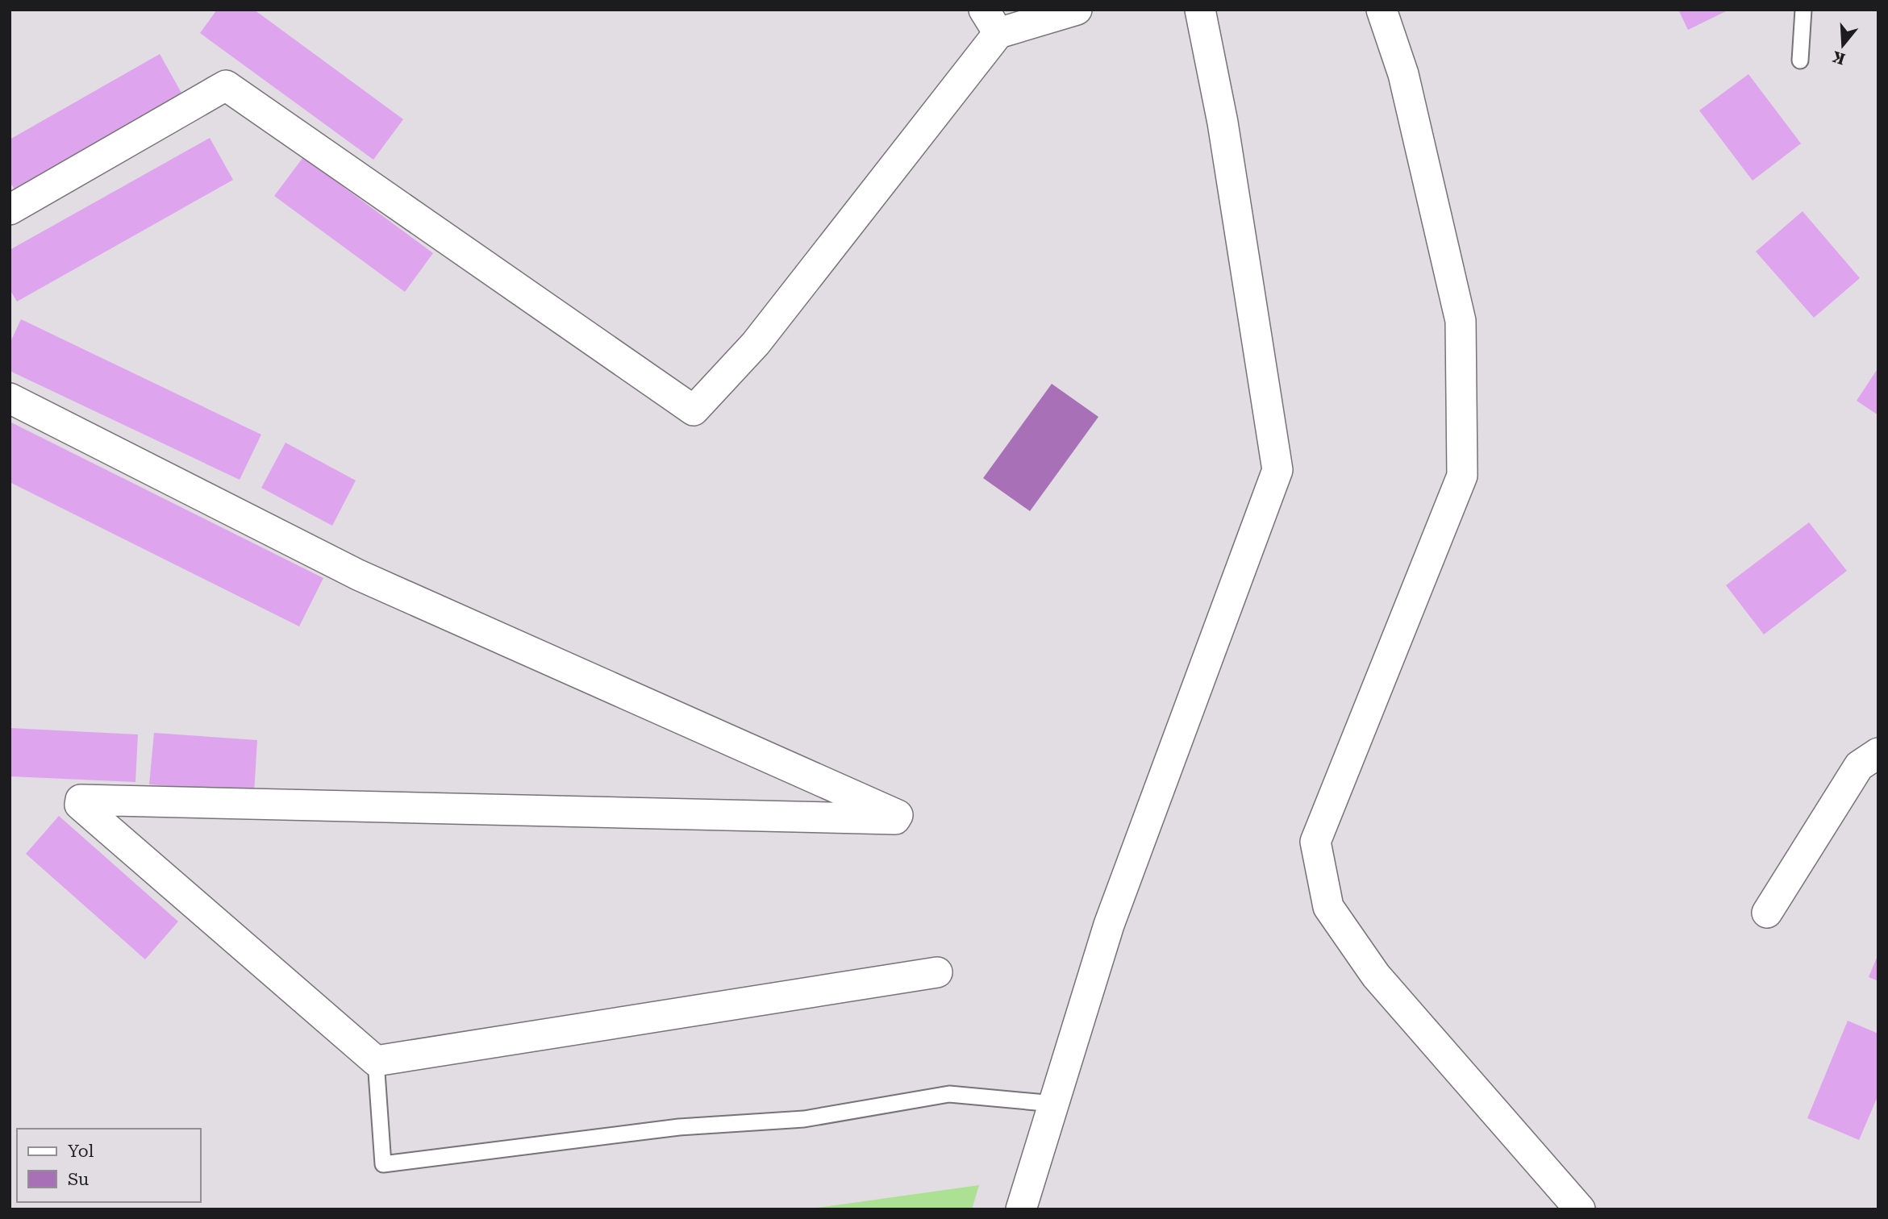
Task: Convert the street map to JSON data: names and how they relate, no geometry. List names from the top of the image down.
{
  "legend": ["Yol", "Su"],
  "north": "bottom"
}
